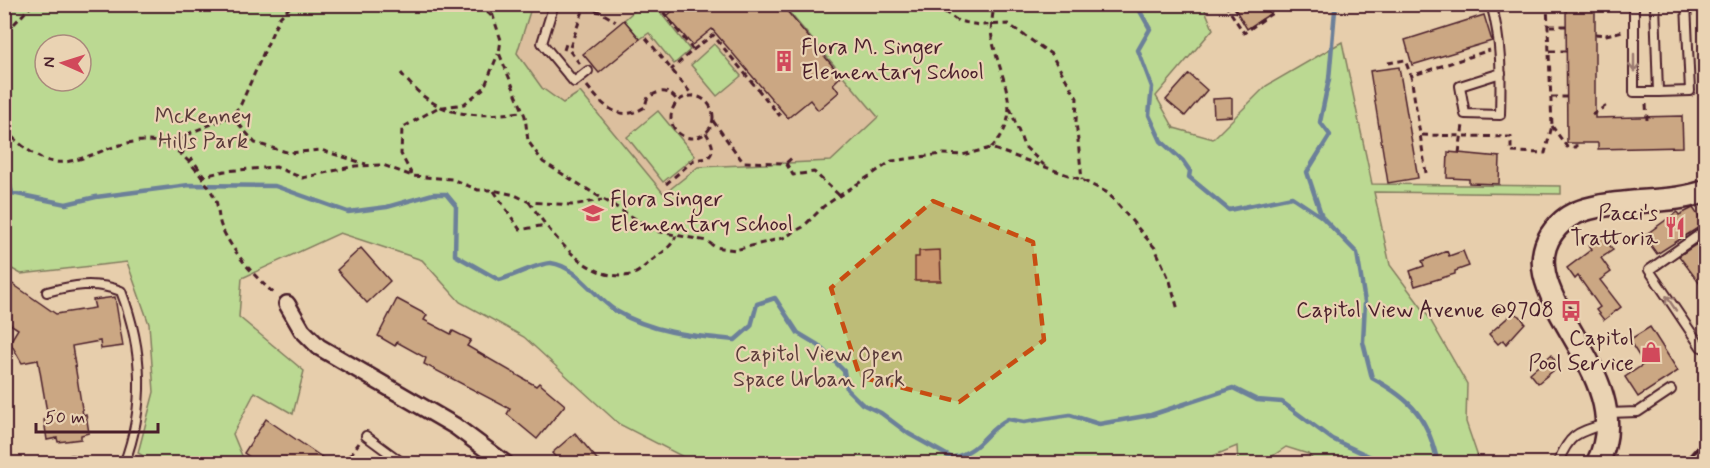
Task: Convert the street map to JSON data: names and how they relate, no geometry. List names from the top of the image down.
{
  "parks": ["McKenney Hills Park", "Capitol View Open Space Urban Park"],
  "places": {
    "building": ["Flora M. Singer Elementary School"],
    "school or university": ["Flora Singer Elementary School"],
    "restaurant": ["Pacci's Trattoria"],
    "bus stop": ["Capitol View Avenue @9708"],
    "shop": ["Capitol Pool Service"]
  },
  "scale_bar": "50 m",
  "north": "left"
}
